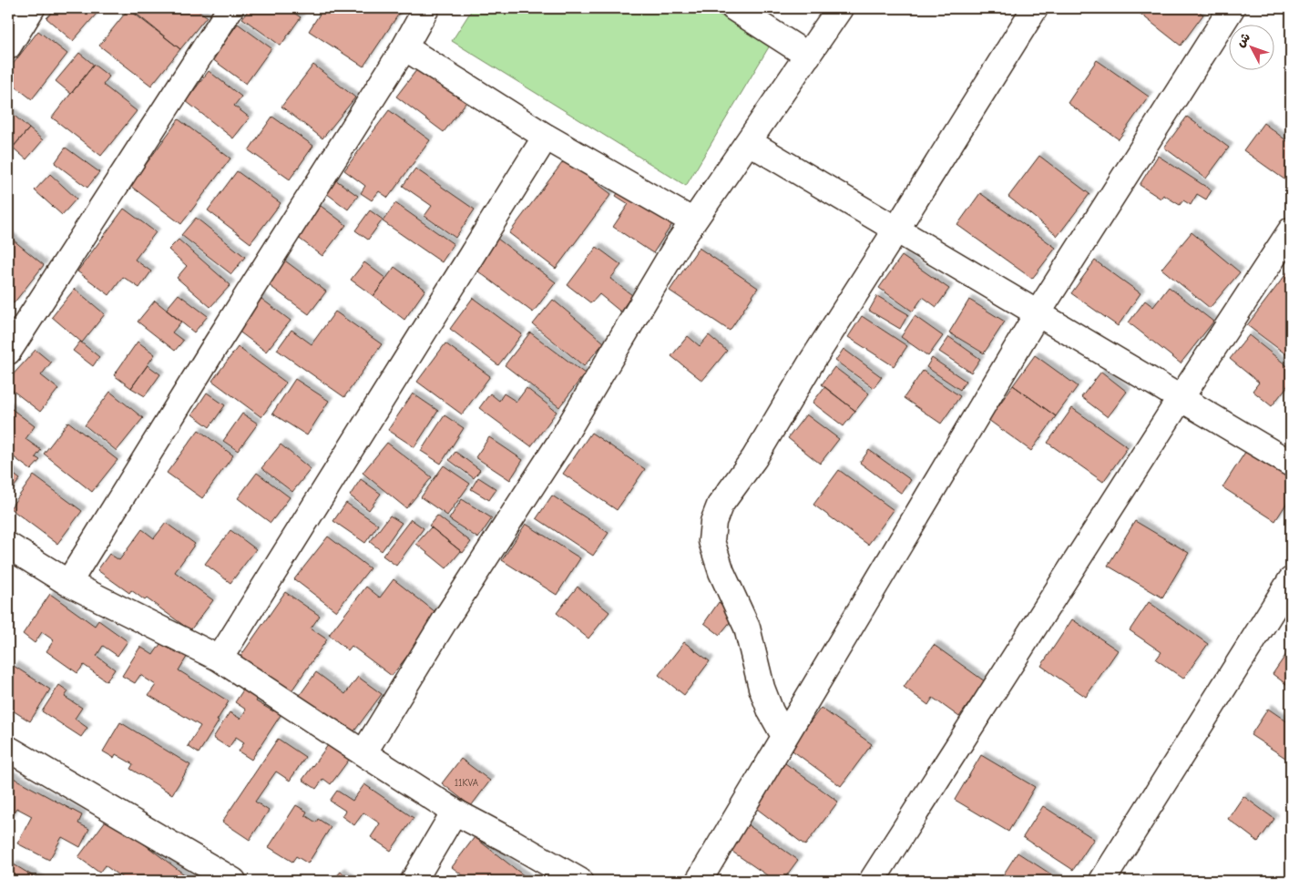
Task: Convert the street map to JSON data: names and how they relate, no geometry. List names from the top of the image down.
{
  "house_numbers": ["11KVA"],
  "north": "top left"
}
